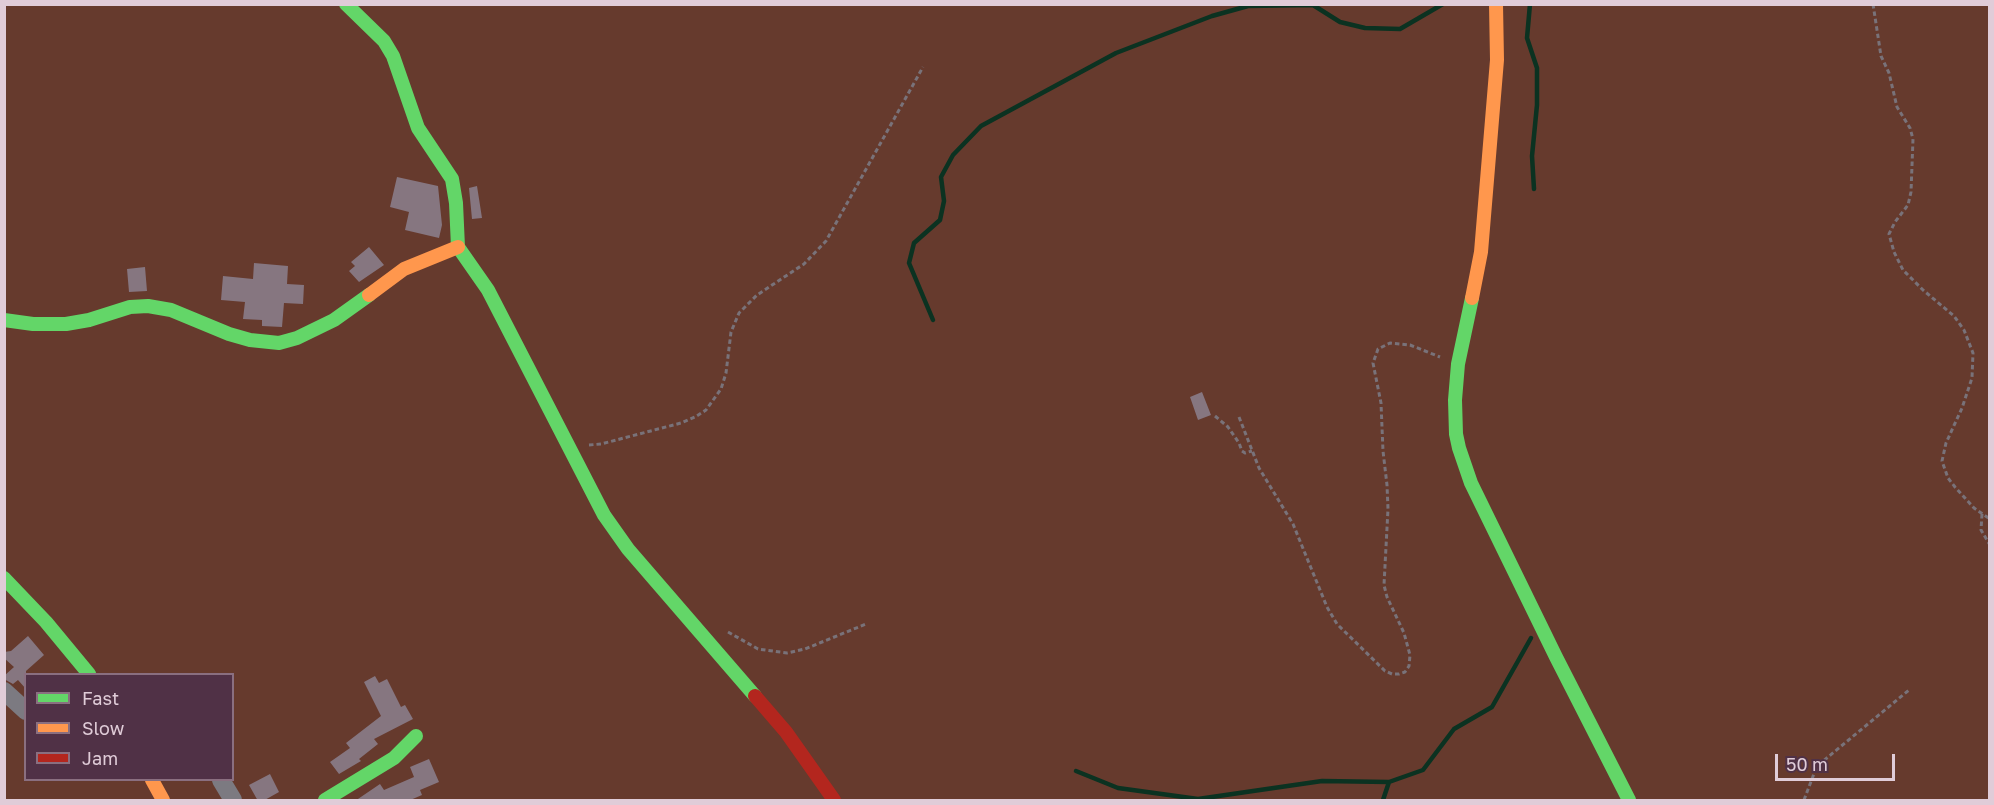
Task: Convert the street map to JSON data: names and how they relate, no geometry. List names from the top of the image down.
{
  "legend": ["Fast", "Slow", "Jam"],
  "scale_bar": "50 m"
}
